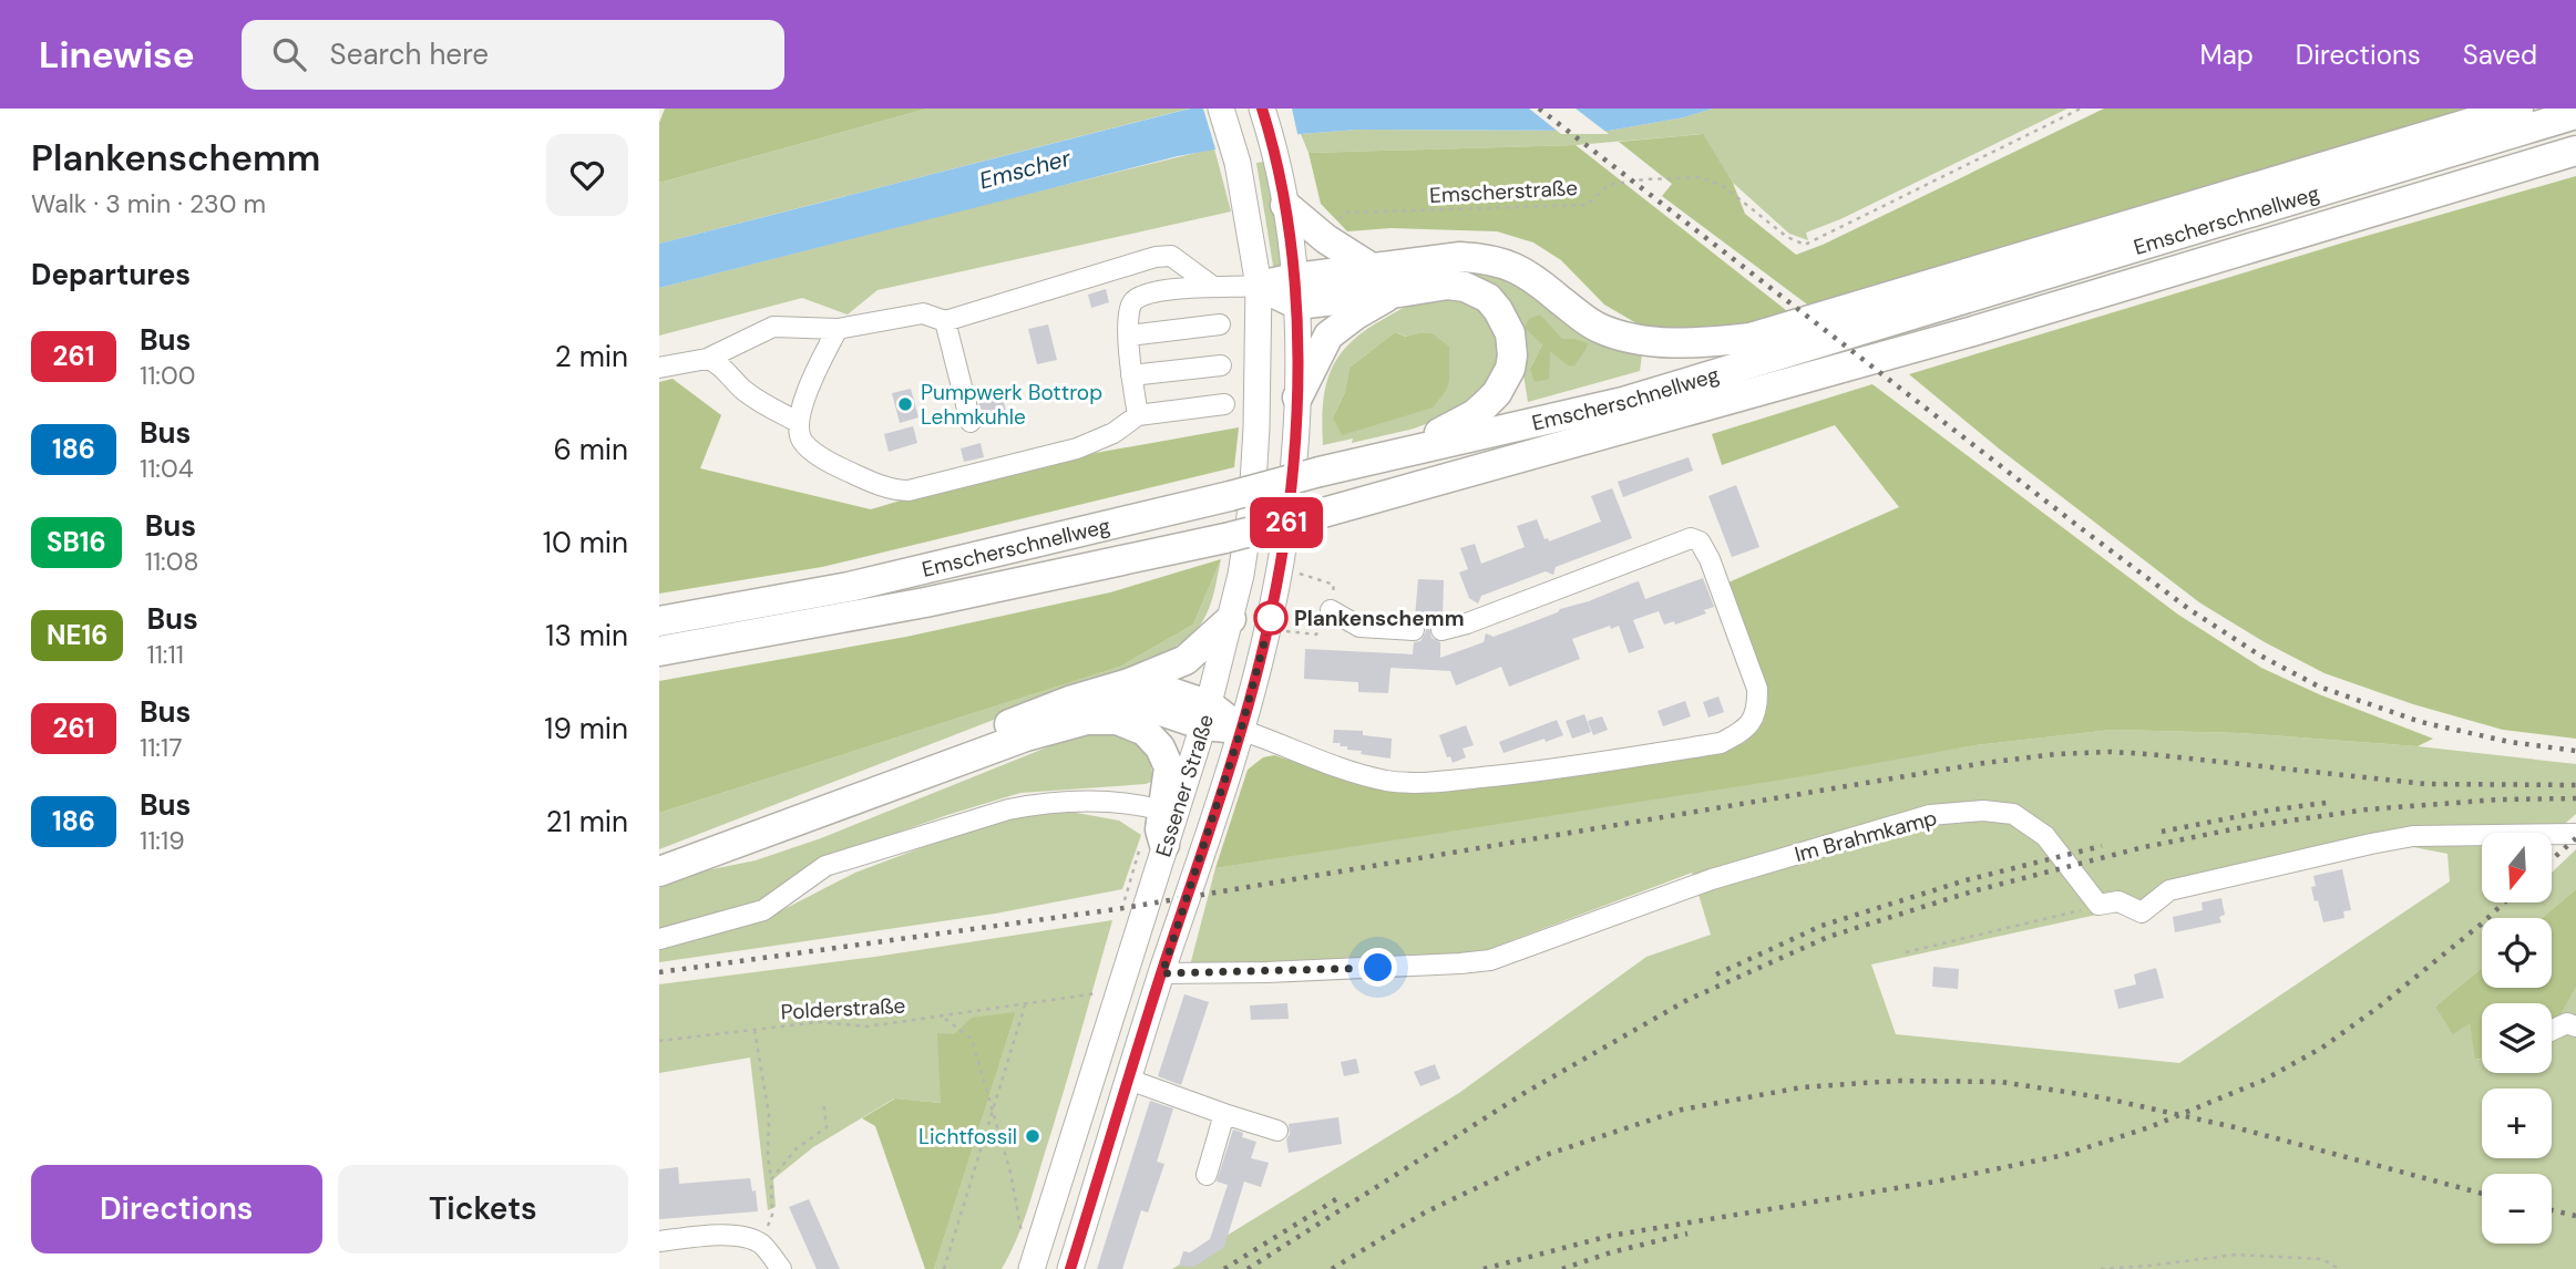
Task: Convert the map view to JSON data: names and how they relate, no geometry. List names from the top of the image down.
{
  "streets": {
    "highway": ["Emscherschnellweg"],
    "main road": ["Essener Straße"],
    "street": ["Im Brahmkamp"],
    "path": ["Emscherstraße", "Polderstraße"]
  },
  "crossings": [
    ["Essener Straße", "Im Brahmkamp"],
    ["Essener Straße", "Polderstraße"]
  ],
  "water": ["Emscher"],
  "places": ["Pumpwerk Bottrop Lehmkuhle", "Plankenschemm", "Lichtfossil"],
  "lines": ["bus line 261"],
  "north": "bottom",
  "page": {
    "header": "Linewise",
    "search": "Search here",
    "nav": ["Map", "Directions", "Saved"],
    "heading": [
      ["Plankenschemm", "Walk · 3 min · 230 m"],
      "Departures"
    ],
    "on_map": "261",
    "list": [
      {
        "mark": "261",
        "name": "Bus",
        "note": "11:00",
        "value": "2 min"
      },
      {
        "mark": "186",
        "name": "Bus",
        "note": "11:04",
        "value": "6 min"
      },
      {
        "mark": "SB16",
        "name": "Bus",
        "note": "11:08",
        "value": "10 min"
      },
      {
        "mark": "NE16",
        "name": "Bus",
        "note": "11:11",
        "value": "13 min"
      },
      {
        "mark": "261",
        "name": "Bus",
        "note": "11:17",
        "value": "19 min"
      },
      {
        "mark": "186",
        "name": "Bus",
        "note": "11:19",
        "value": "21 min"
      }
    ],
    "map_buttons": ["+", "−"],
    "buttons": ["Directions", "Tickets"]
  }
}
